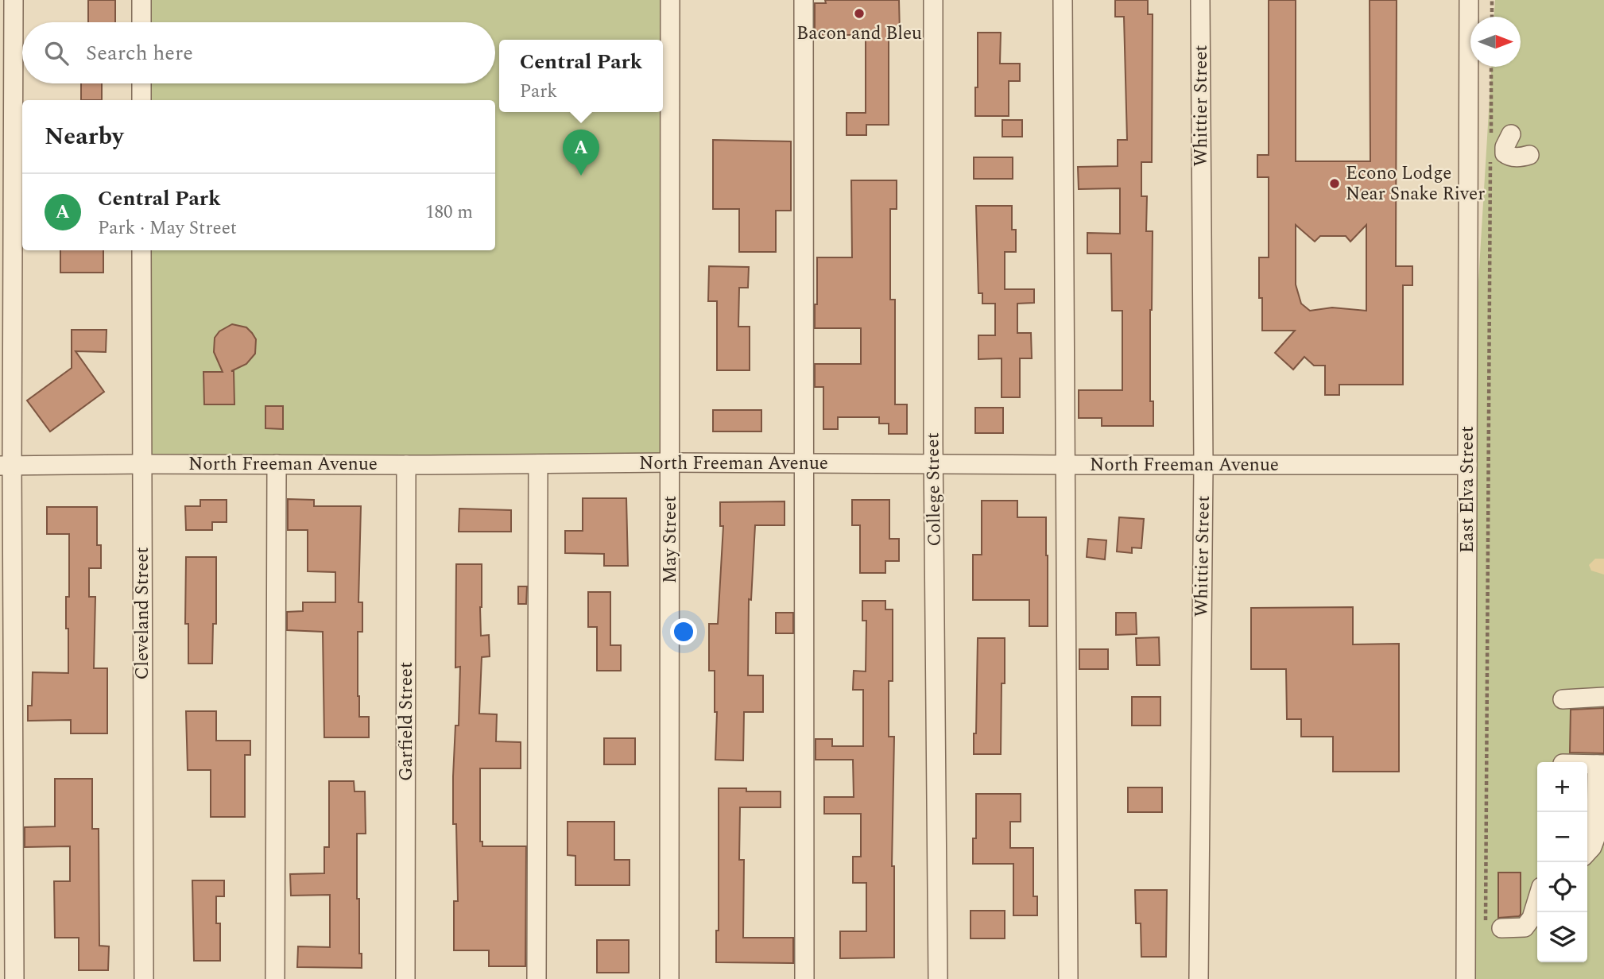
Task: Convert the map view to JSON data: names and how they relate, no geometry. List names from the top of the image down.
{
  "streets": {
    "street": [
      "Whittier Street",
      "North Freeman Avenue",
      "College Street",
      "East Elva Street",
      "May Street",
      "Cleveland Street",
      "Garfield Street"
    ]
  },
  "crossings": [
    ["Whittier Street", "North Freeman Avenue"],
    ["North Freeman Avenue", "College Street"],
    ["North Freeman Avenue", "East Elva Street"],
    ["North Freeman Avenue", "May Street"],
    ["North Freeman Avenue", "Cleveland Street"],
    ["North Freeman Avenue", "Garfield Street"]
  ],
  "places": ["Bacon and Bleu", "Econo Lodge Near Snake River"],
  "north": "right",
  "page": {
    "search": "Search here",
    "popup": ["Central Park", "Park"],
    "heading": "Nearby",
    "pins": "A",
    "list": [
      {
        "mark": "A",
        "name": "Central Park",
        "note": "Park · May Street",
        "value": "180 m"
      }
    ],
    "map_buttons": ["+", "−"]
  }
}
